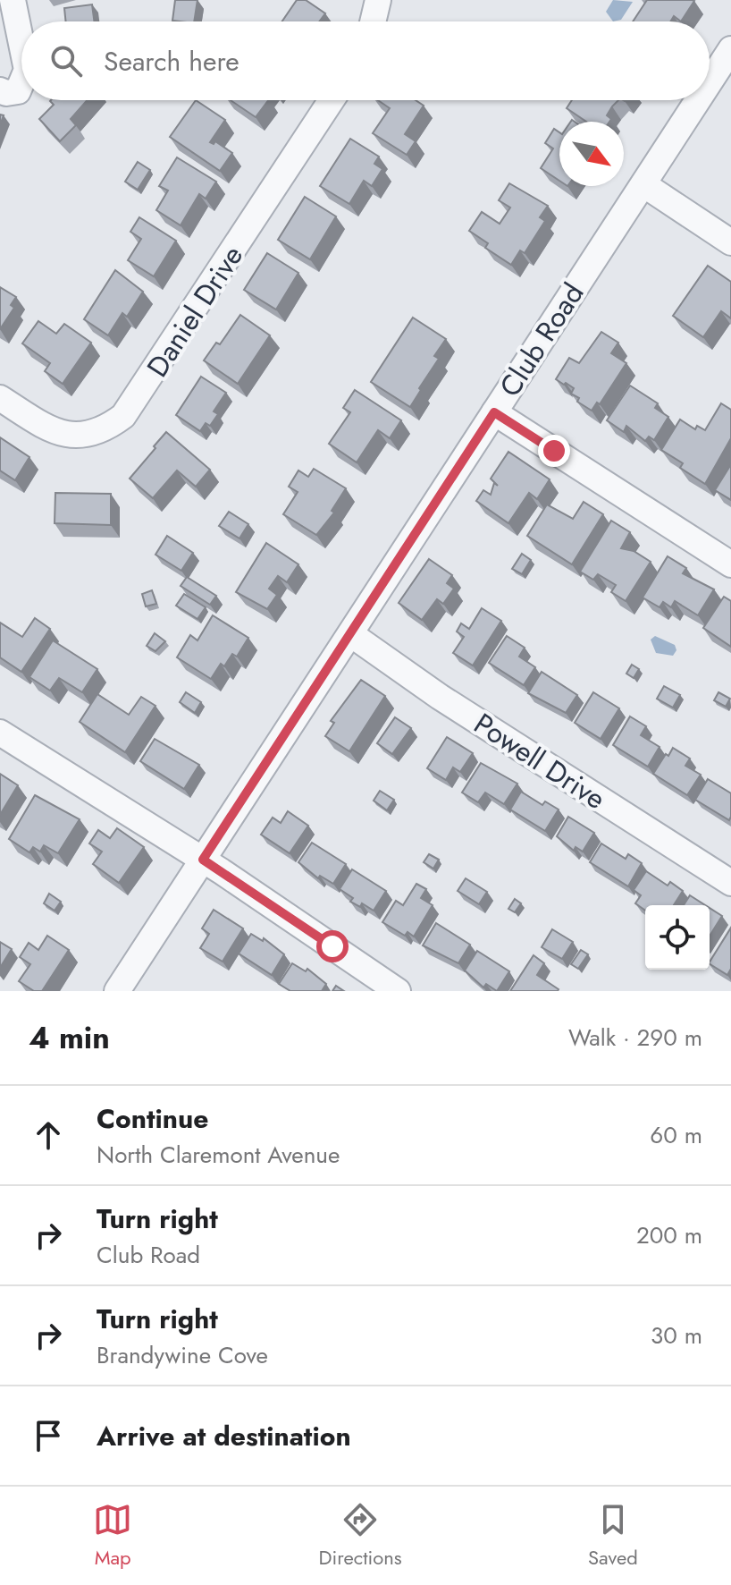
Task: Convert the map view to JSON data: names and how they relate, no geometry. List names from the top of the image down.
{
  "streets": {
    "street": ["Daniel Drive", "Club Road", "Powell Drive"]
  },
  "crossings": [
    ["Club Road", "Powell Drive"]
  ],
  "north": "bottom right",
  "page": {
    "search": "Search here",
    "heading": ["4 min", "Walk · 290 m"],
    "list": [
      ["Continue", "North Claremont Avenue", "60 m"],
      ["Turn right", "Club Road", "200 m"],
      ["Turn right", "Brandywine Cove", "30 m"],
      "Arrive at destination"
    ],
    "nav": ["Map", "Directions", "Saved"]
  }
}
